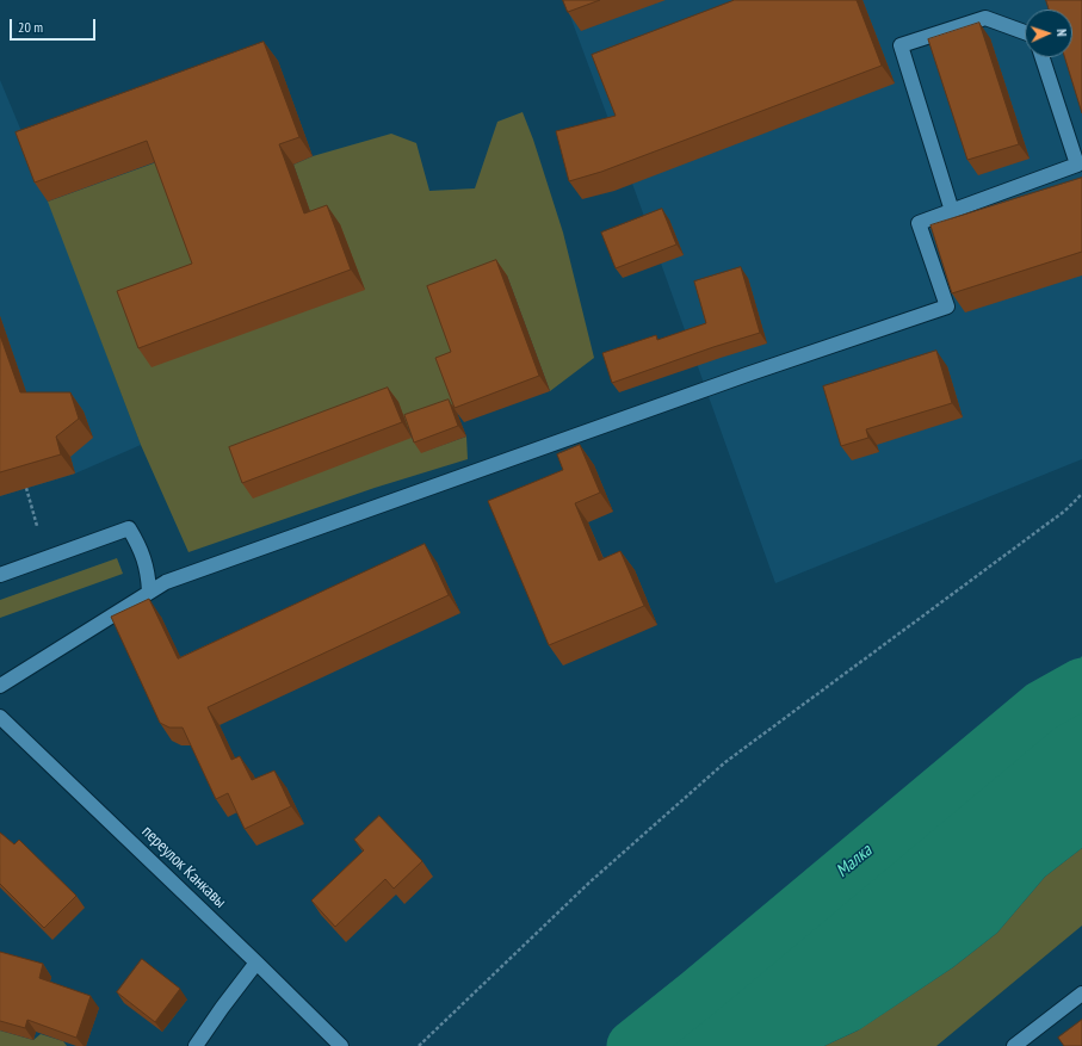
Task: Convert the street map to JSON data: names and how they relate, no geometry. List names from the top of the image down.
{
  "streets": {
    "street": ["переулок Канкавы"]
  },
  "water": ["Малка"],
  "scale_bar": "20 m",
  "north": "right"
}
